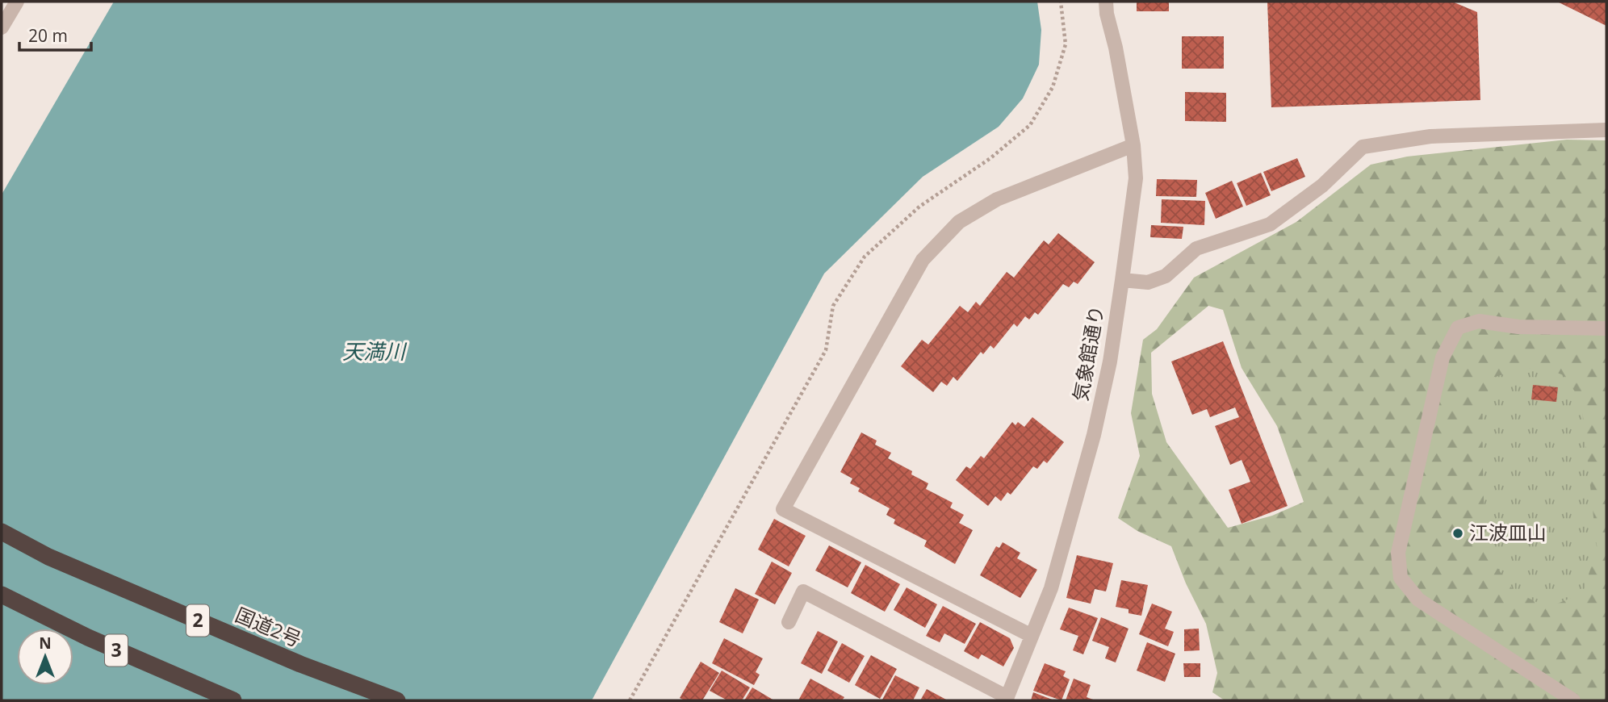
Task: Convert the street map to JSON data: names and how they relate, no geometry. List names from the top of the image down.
{
  "streets": {
    "highway": ["2", "国道2号", "3"],
    "street": ["気象館通り"]
  },
  "water": ["天満川"],
  "places": ["江波皿山"],
  "scale_bar": "20 m",
  "north": "top"
}
